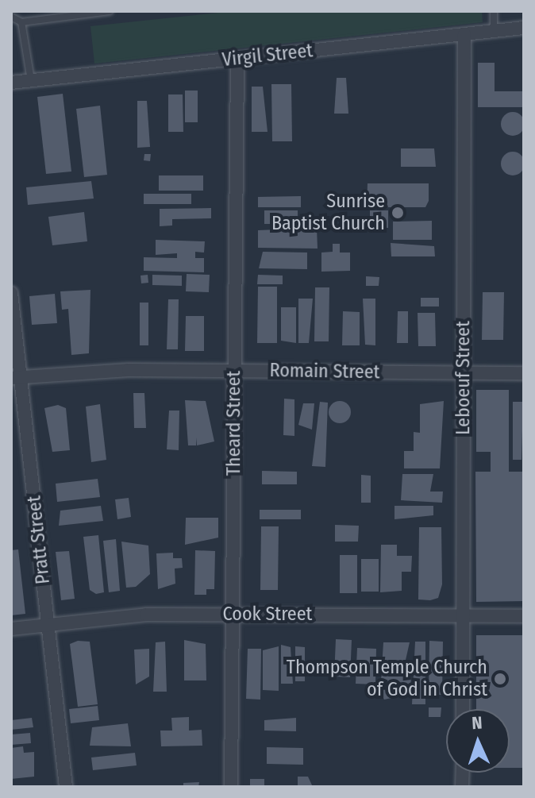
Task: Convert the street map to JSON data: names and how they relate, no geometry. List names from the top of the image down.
{
  "streets": {
    "street": [
      "Virgil Street",
      "Romain Street",
      "Leboeuf Street",
      "Theard Street",
      "Pratt Street",
      "Cook Street"
    ]
  },
  "crossings": [
    ["Virgil Street", "Leboeuf Street"],
    ["Virgil Street", "Theard Street"],
    ["Romain Street", "Leboeuf Street"],
    ["Romain Street", "Theard Street"],
    ["Romain Street", "Pratt Street"],
    ["Leboeuf Street", "Cook Street"],
    ["Theard Street", "Cook Street"],
    ["Pratt Street", "Cook Street"]
  ],
  "places": ["Sunrise Baptist Church", "Thompson Temple Church of God in Christ"],
  "north": "top"
}
